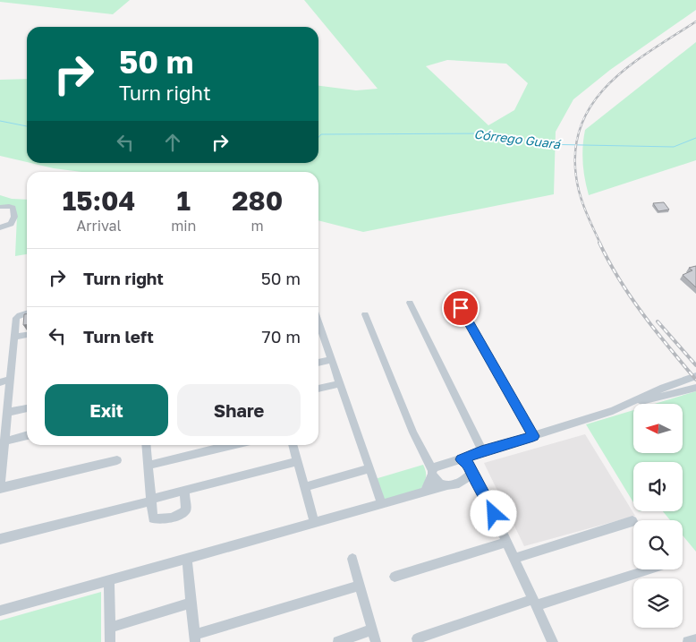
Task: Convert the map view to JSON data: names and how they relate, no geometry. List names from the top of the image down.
{
  "water": ["Córrego Guará"],
  "north": "left",
  "page": {
    "turn": ["50 m", "Turn right"],
    "eta": [
      "15:04",
      "Arrival",
      "1",
      "min",
      "280",
      "m"
    ],
    "list": [
      {
        "name": "Turn right",
        "value": "50 m"
      },
      {
        "name": "Turn left",
        "value": "70 m"
      }
    ],
    "buttons": ["Exit", "Share"]
  }
}
